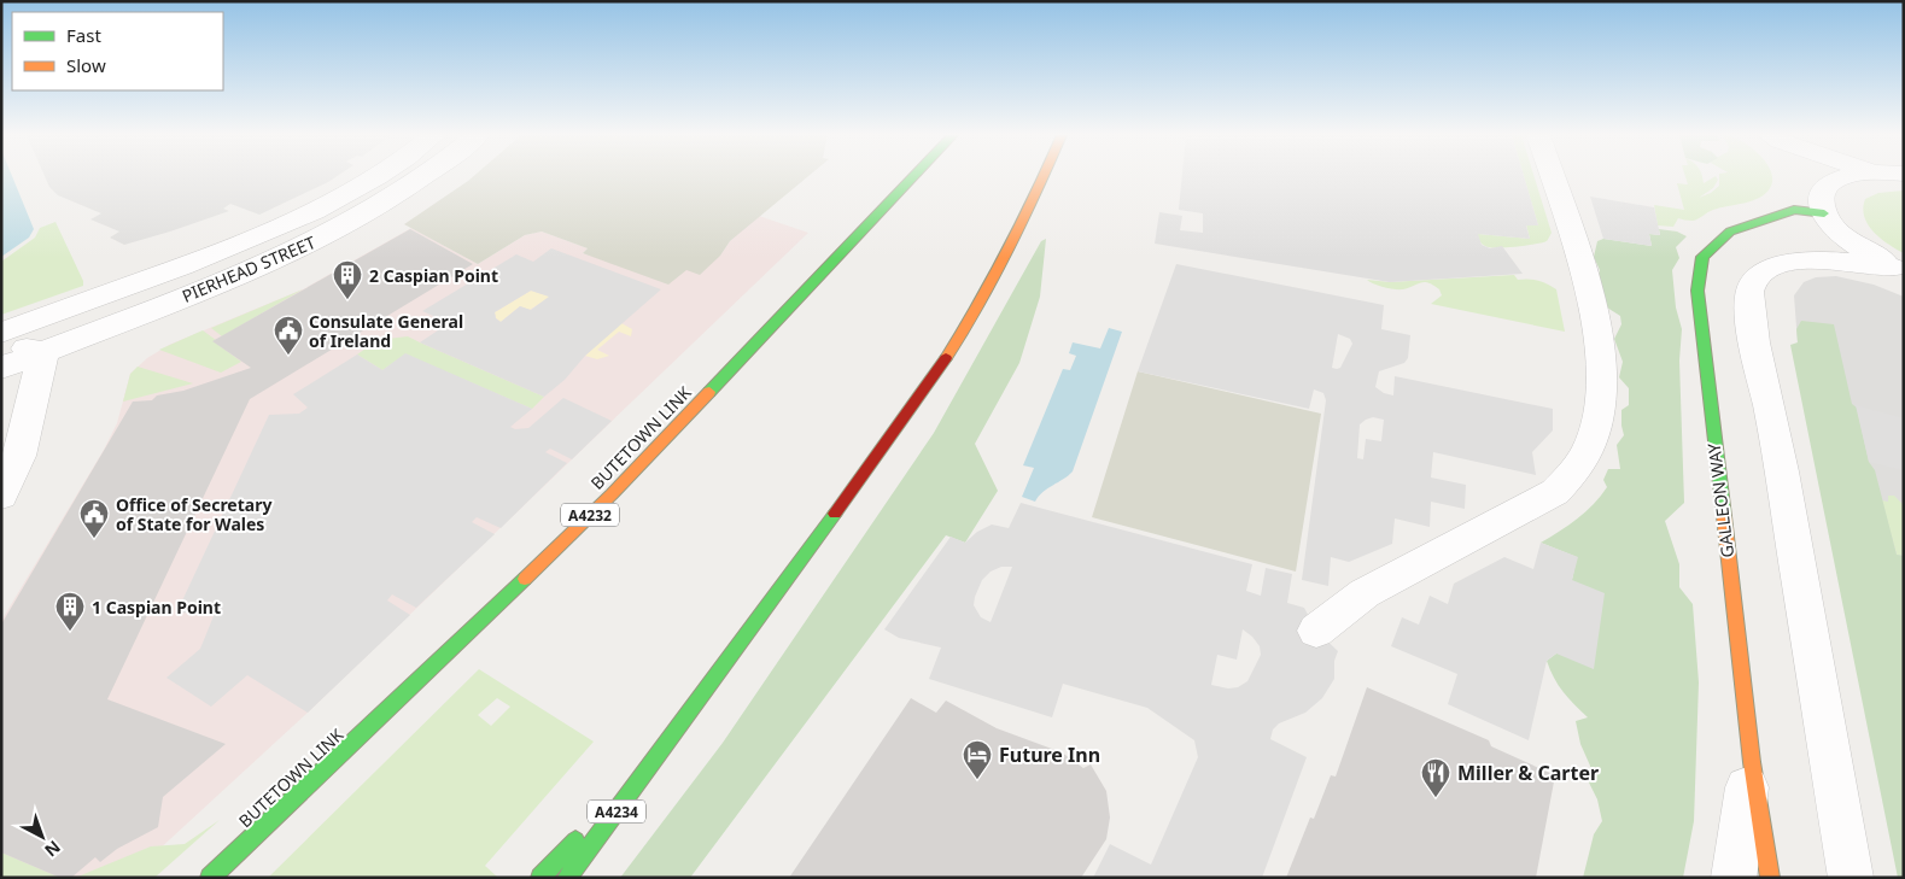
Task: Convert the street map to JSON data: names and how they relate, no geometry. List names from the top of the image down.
{
  "streets": {
    "main road": [
      "BUTETOWN LINK",
      "GALLEON WAY",
      "A4232",
      "A4234"
    ],
    "street": ["PIERHEAD STREET"]
  },
  "places": {
    "building": ["2 Caspian Point", "1 Caspian Point"],
    "public building": ["Consulate General of Ireland", "Office of Secretary of State for Wales"],
    "hotel": ["Future Inn"],
    "restaurant": ["Miller & Carter"]
  },
  "legend": ["Fast", "Slow"],
  "north": "bottom right"
}
